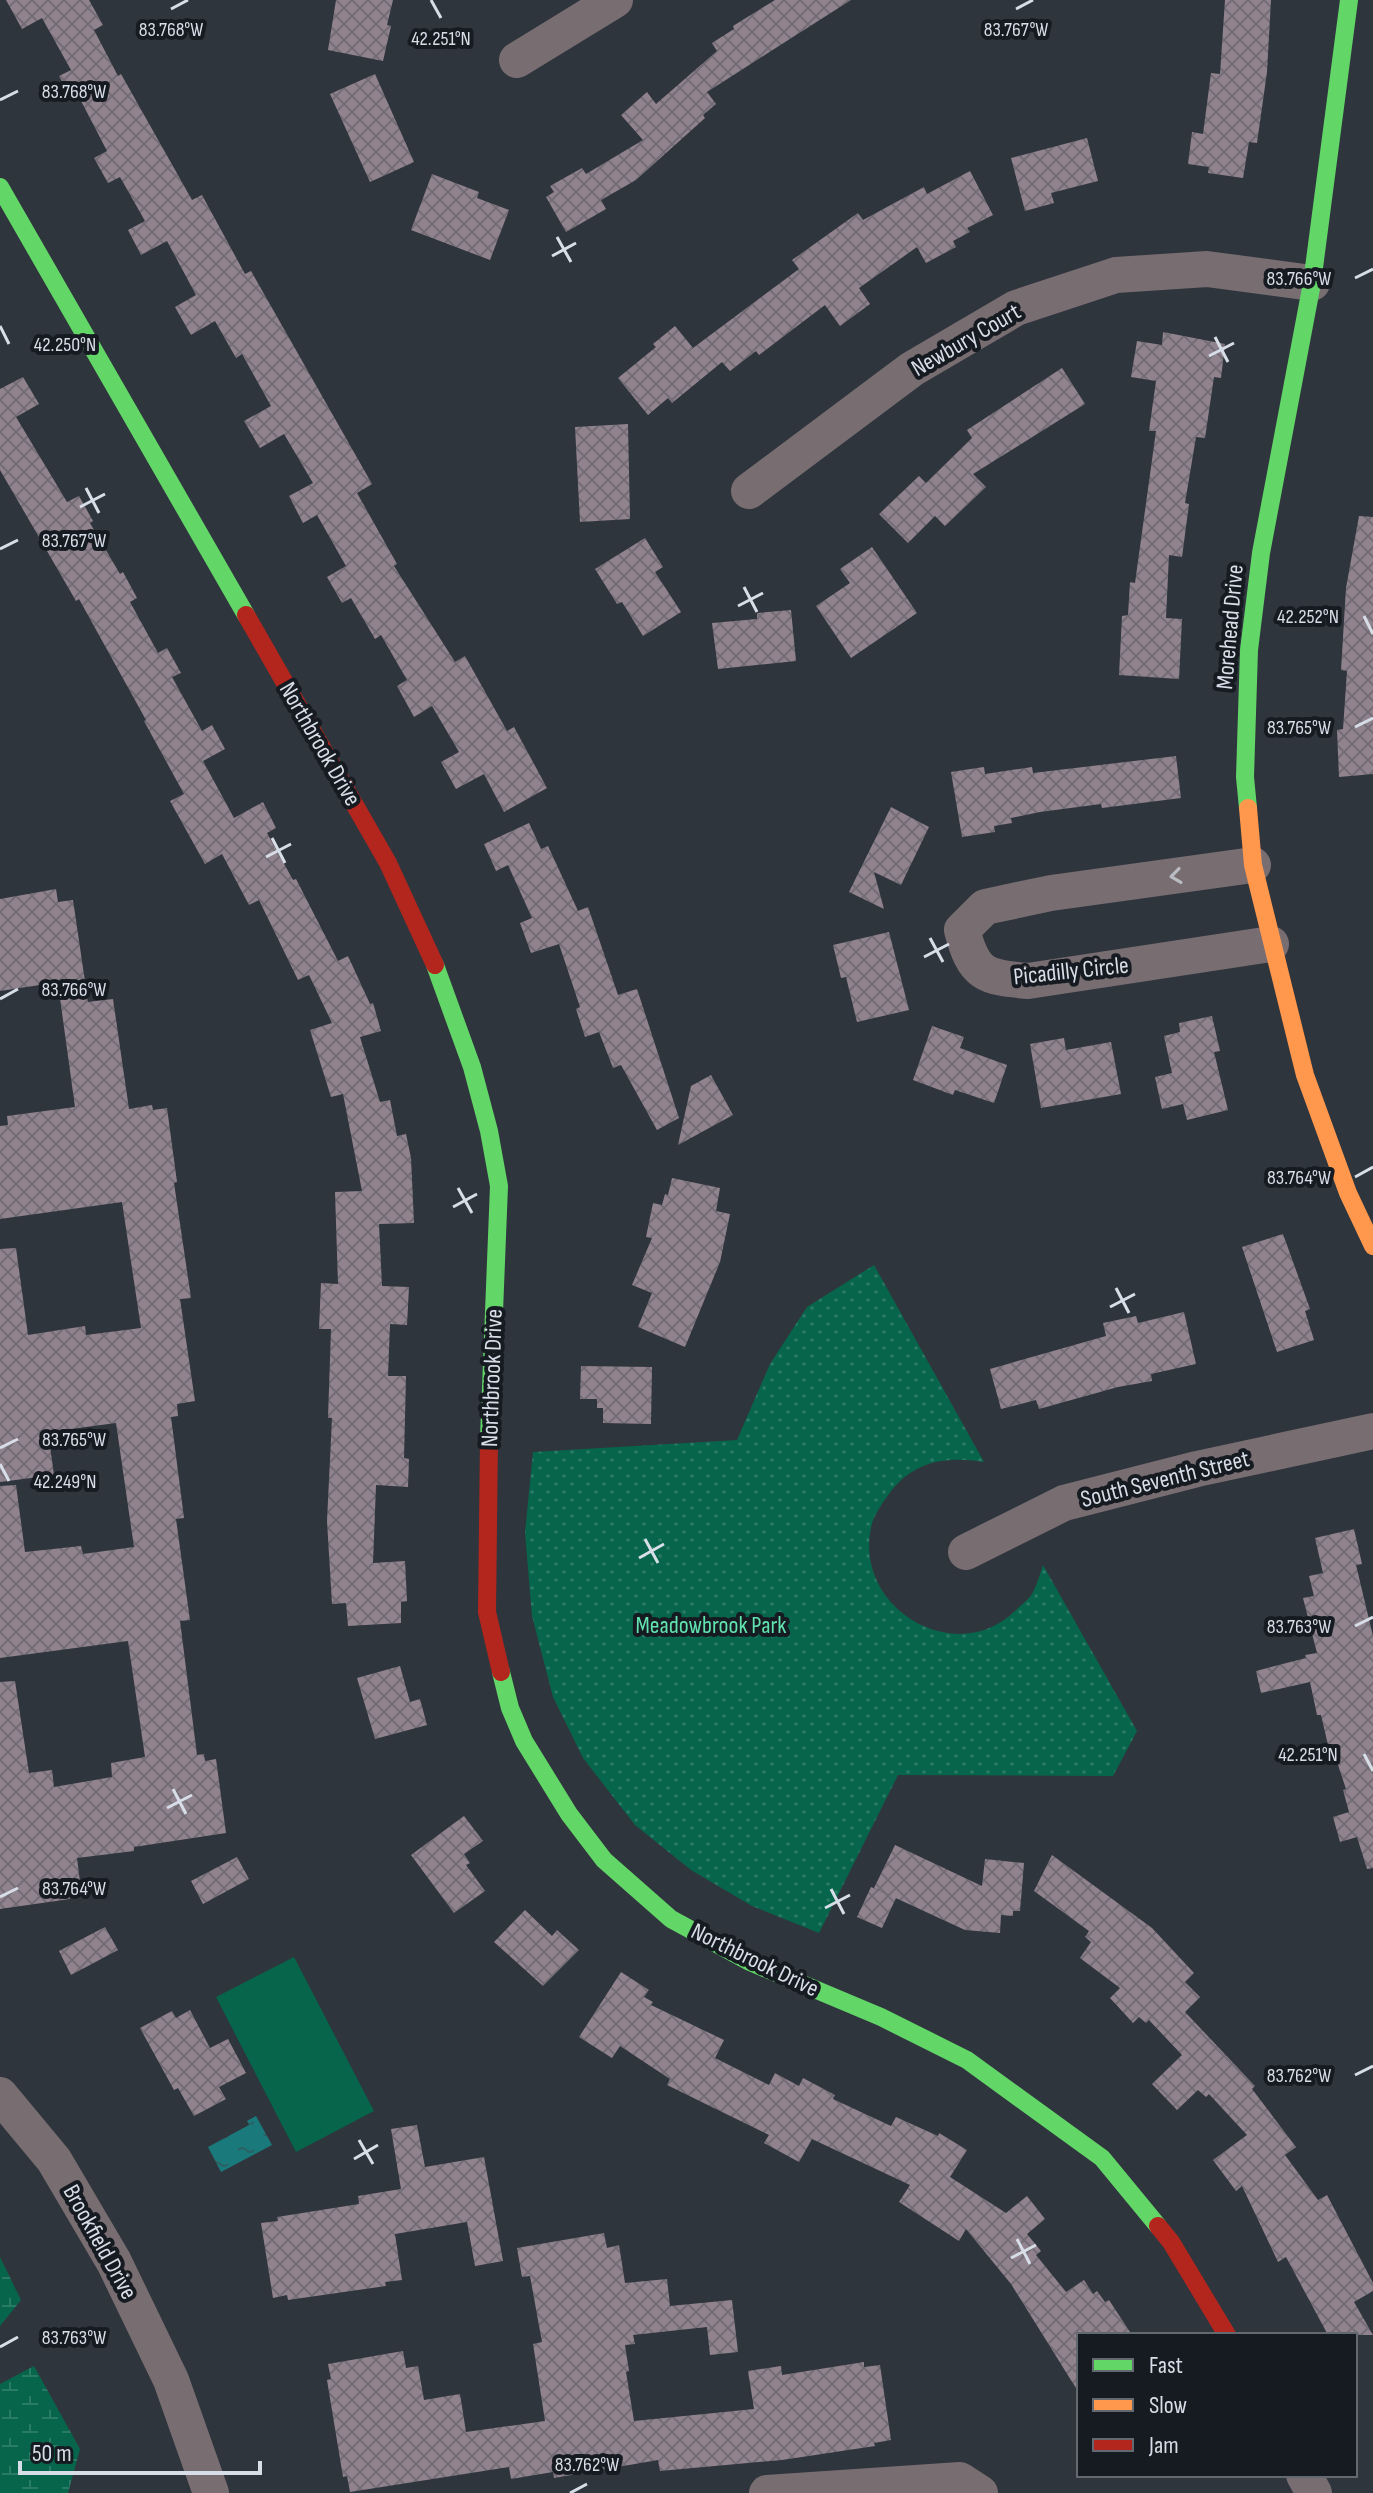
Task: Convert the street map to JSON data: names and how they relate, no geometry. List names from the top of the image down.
{
  "streets": {
    "street": [
      "Newbury Court",
      "Morehead Drive",
      "Northbrook Drive",
      "Picadilly Circle",
      "South Seventh Street",
      "Brookfield Drive"
    ]
  },
  "crossings": [
    ["Newbury Court", "Morehead Drive"],
    ["Morehead Drive", "Picadilly Circle"]
  ],
  "parks": ["Meadowbrook Park"],
  "legend": ["Fast", "Slow", "Jam"],
  "scale_bar": "50 m",
  "coordinates": [
    "83.768°W",
    "83.767°W",
    "42.251°N",
    "83.766°W",
    "42.250°N",
    "42.252°N",
    "83.765°W",
    "83.764°W",
    "42.249°N",
    "83.763°W",
    "83.762°W"
  ]
}
